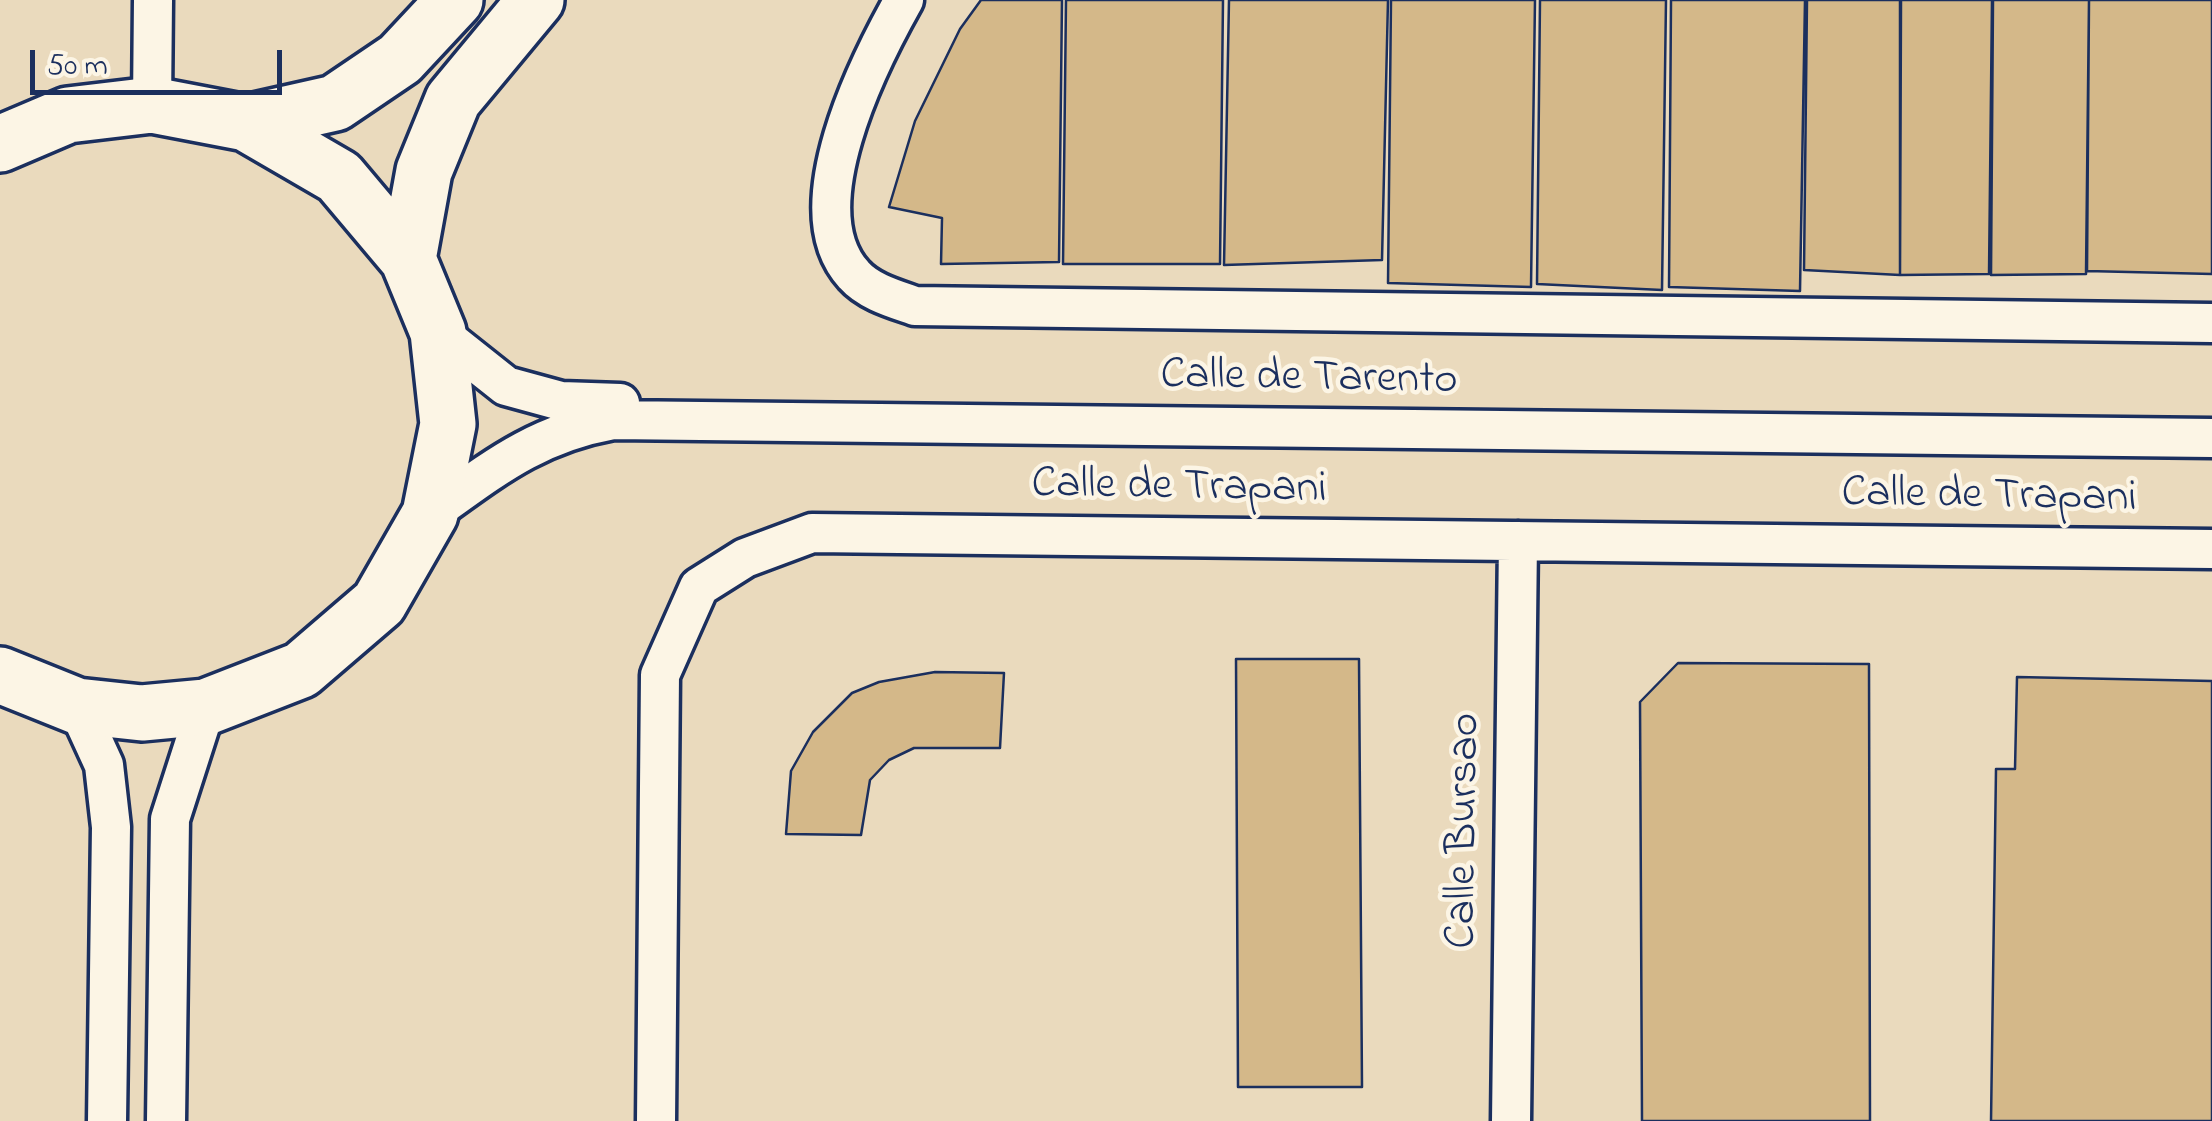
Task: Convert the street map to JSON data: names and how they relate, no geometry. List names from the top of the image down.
{
  "streets": {
    "street": ["Calle de Tarento", "Calle de Trapani", "Calle Bursao"]
  },
  "crossings": [
    ["Calle de Trapani", "Calle Bursao"]
  ],
  "scale_bar": "50 m"
}
